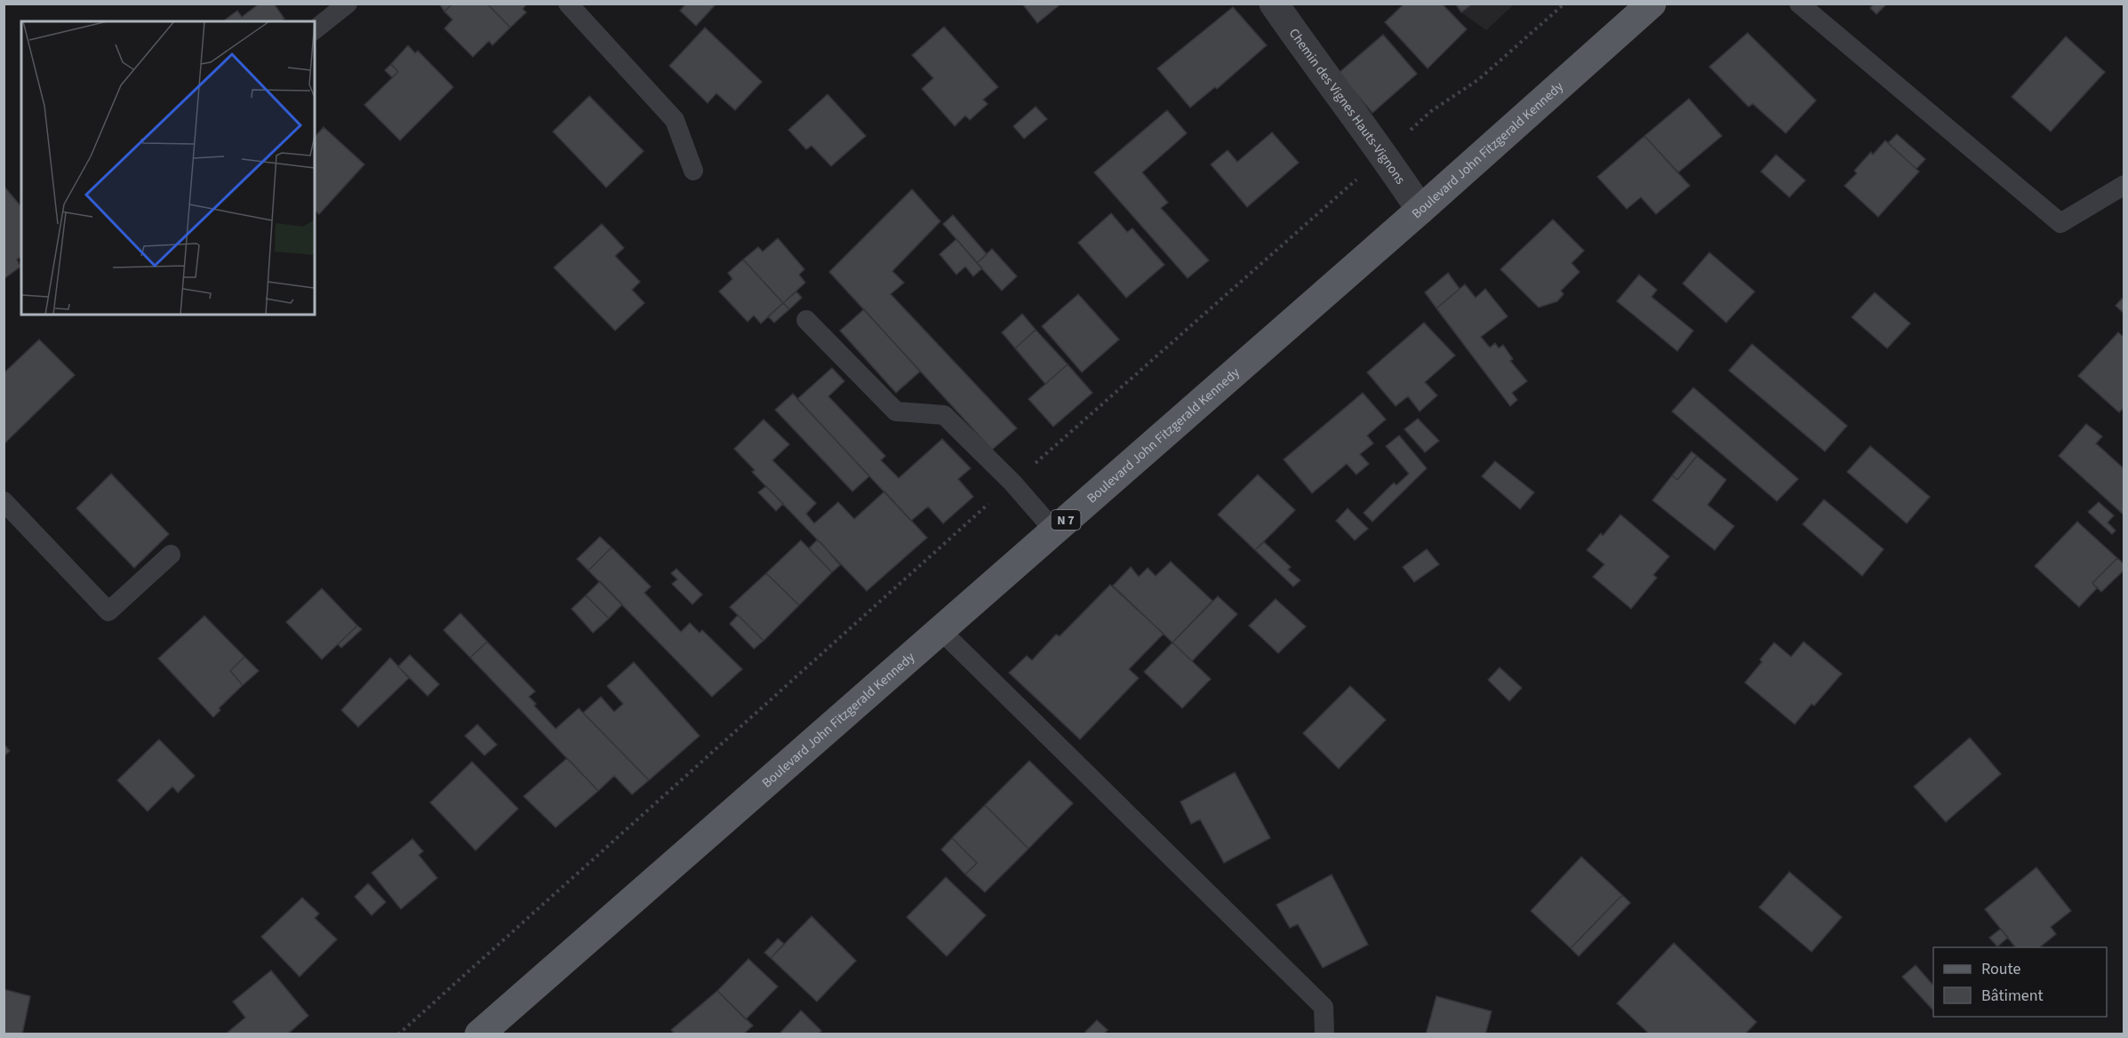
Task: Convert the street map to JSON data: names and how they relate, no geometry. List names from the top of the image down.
{
  "streets": {
    "main road": ["Boulevard John Fitzgerald Kennedy", "N 7"],
    "street": ["Chemin des Vignes Hauts-Vignons"]
  },
  "crossings": [
    ["Chemin des Vignes Hauts-Vignons", "Boulevard John Fitzgerald Kennedy"]
  ],
  "legend": ["Route", "Bâtiment"]
}
